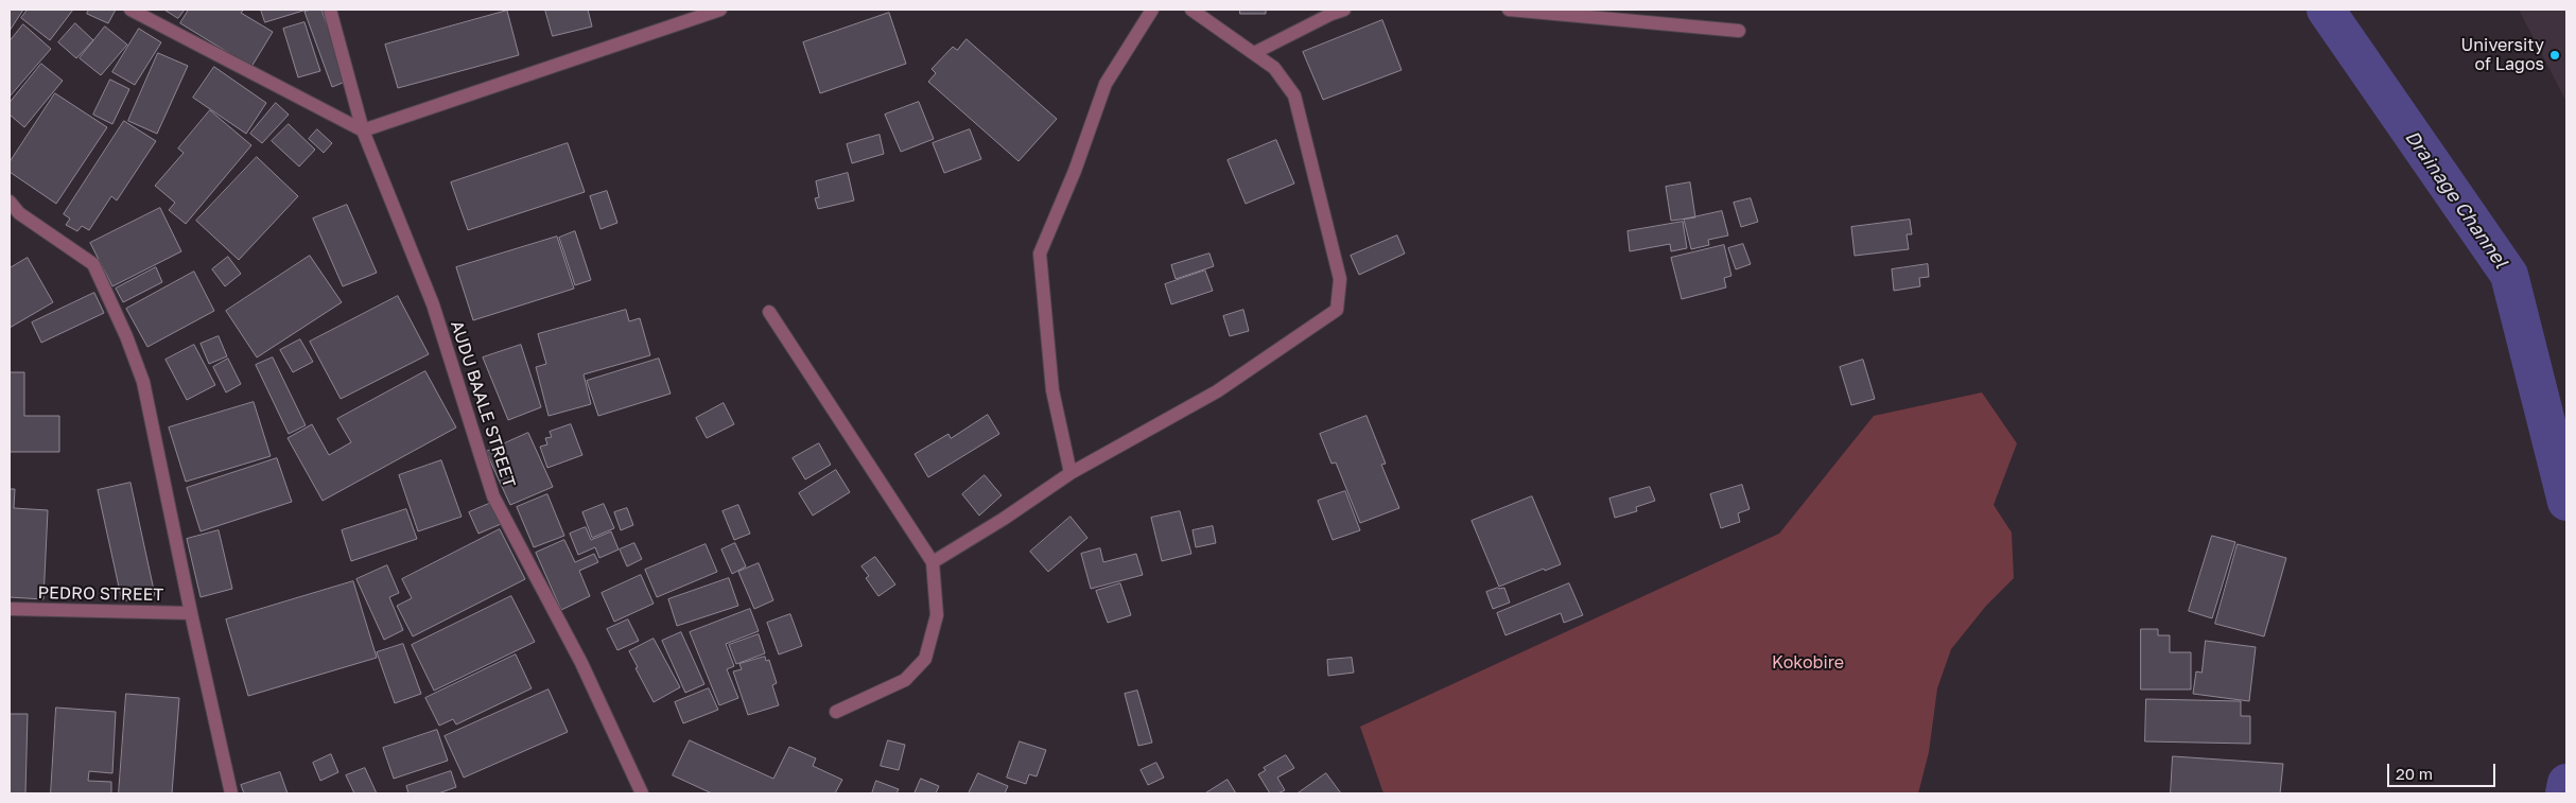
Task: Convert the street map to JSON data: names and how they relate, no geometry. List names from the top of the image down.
{
  "streets": {
    "street": ["AUDU BAALE STREET", "PEDRO STREET"]
  },
  "water": ["Drainage Channel"],
  "parks": ["Kokobire"],
  "places": ["University of Lagos"],
  "scale_bar": "20 m"
}
